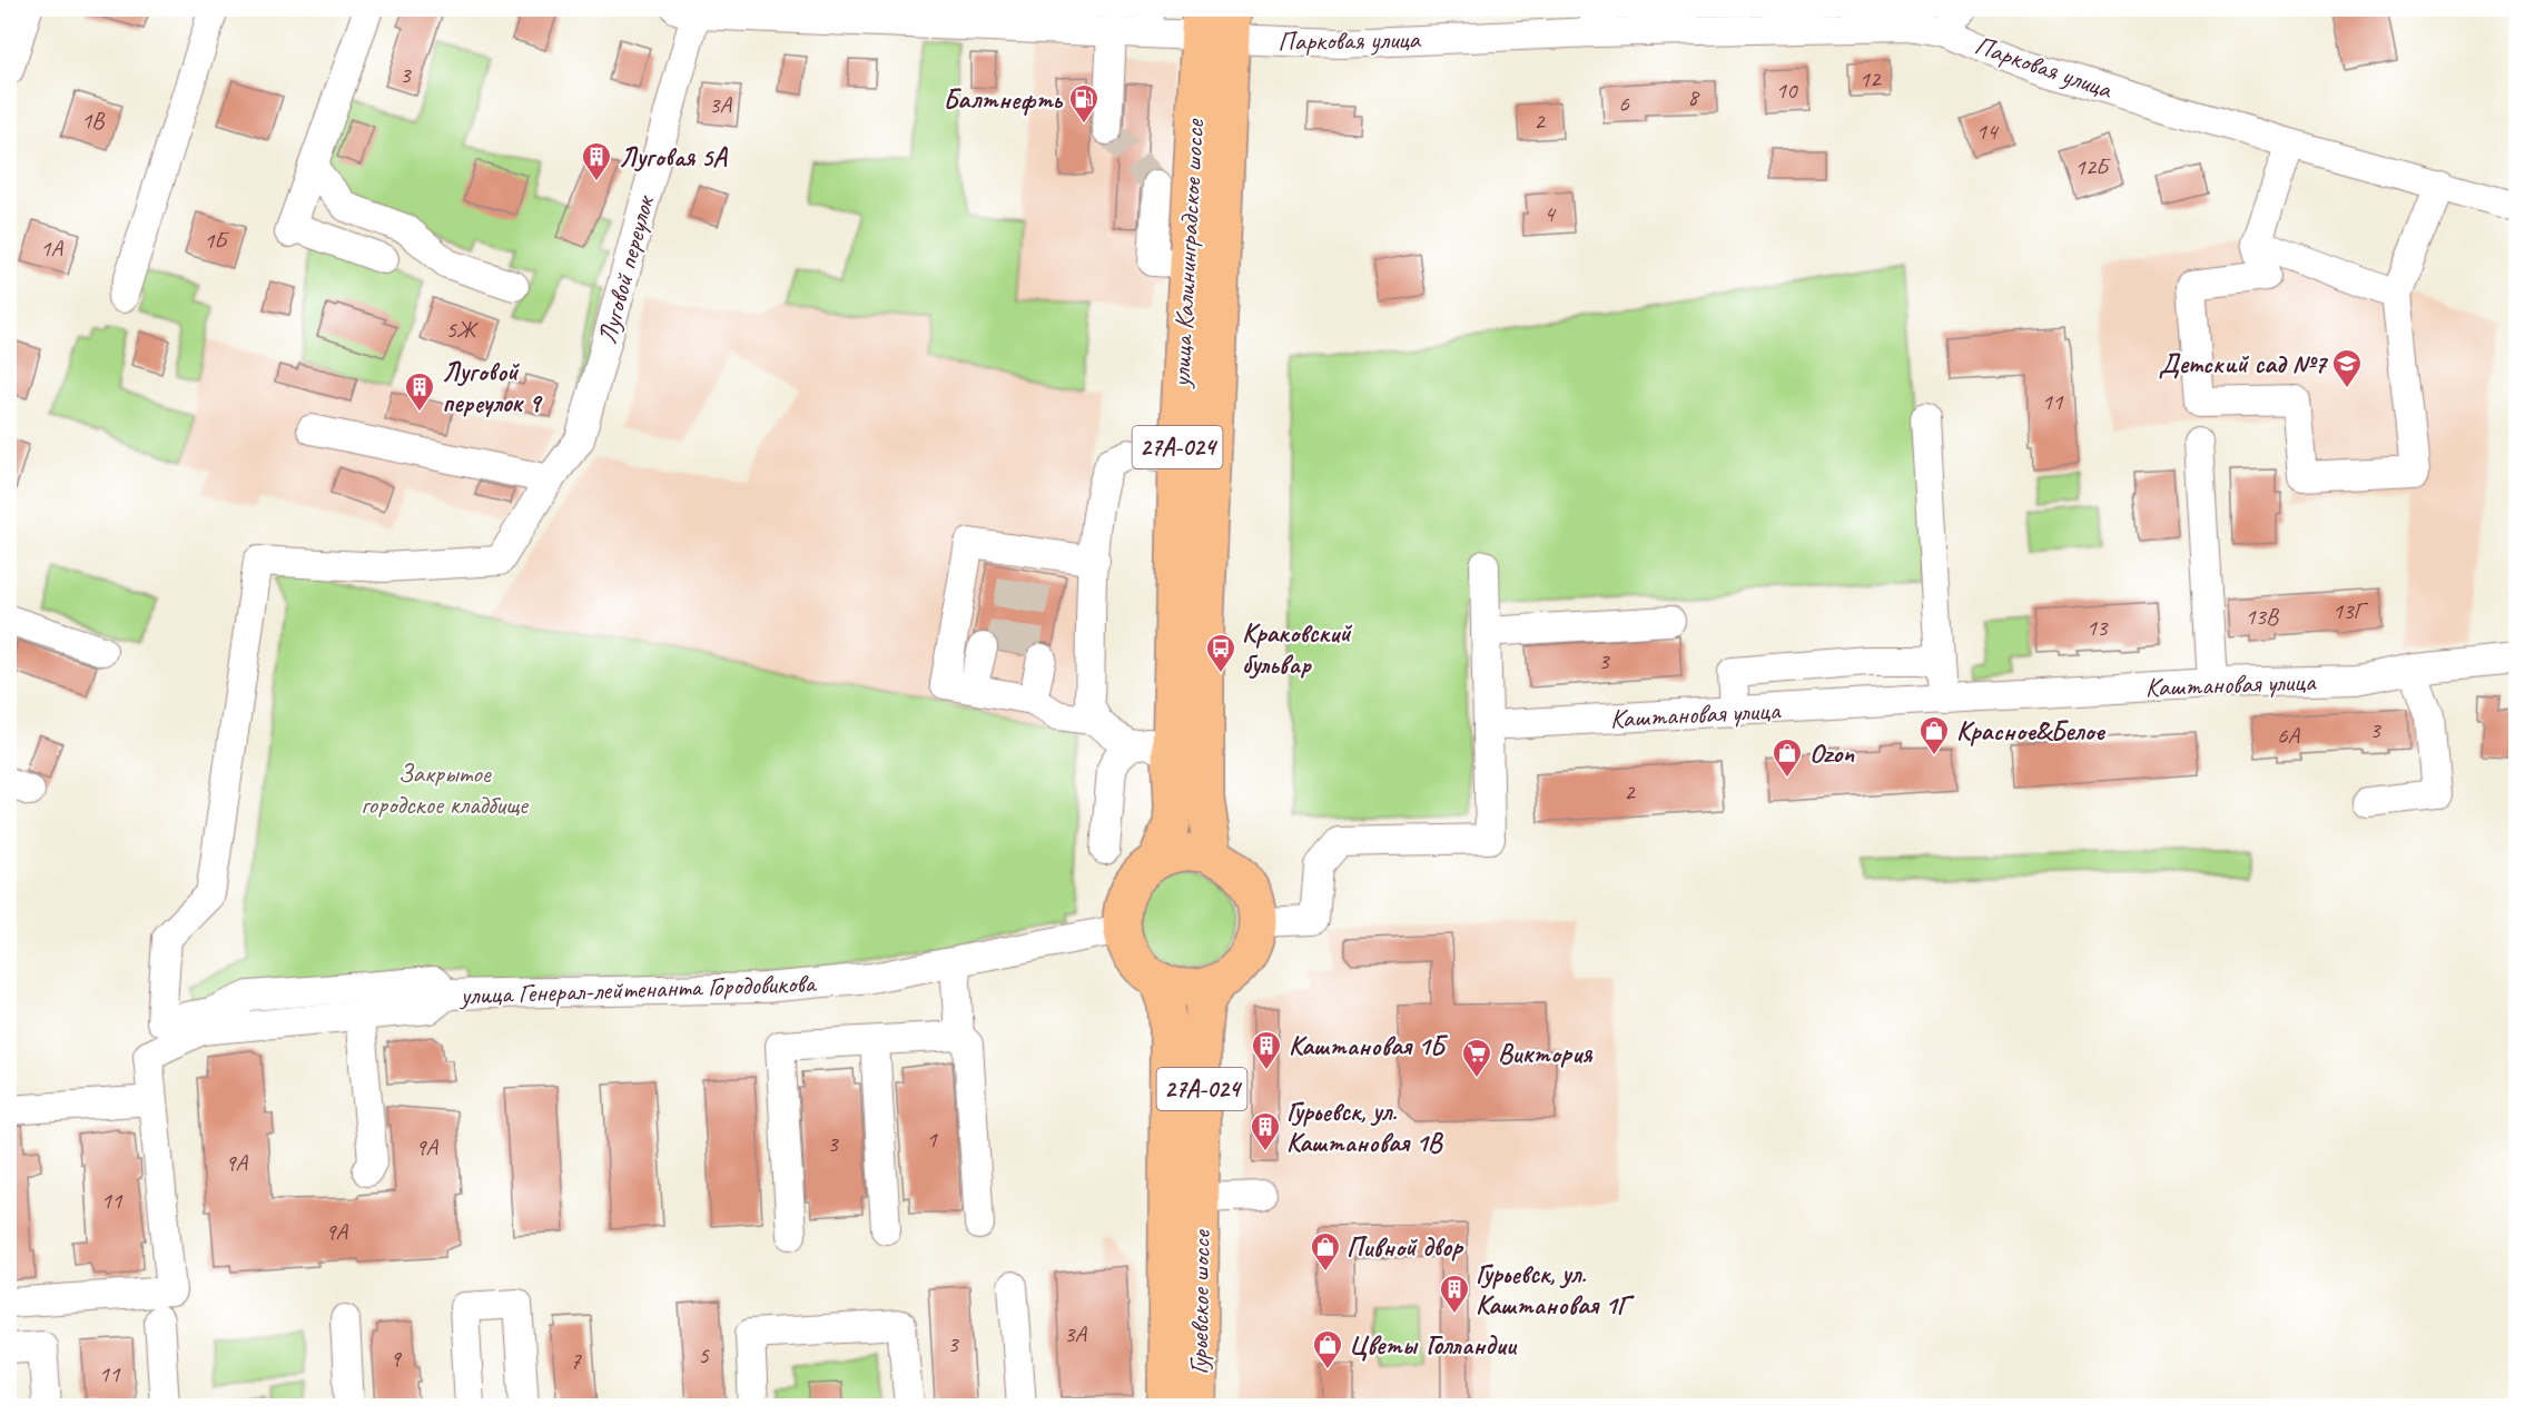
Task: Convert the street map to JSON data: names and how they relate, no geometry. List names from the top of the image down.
{
  "streets": {
    "main road": ["улица Калининградское шоссе", "27А-024", "Гурьевское шоссе"],
    "street": [
      "Парковая улица",
      "Луговой переулок",
      "Каштановая улица",
      "улица Генерал-лейтенанта Городовикова"
    ]
  },
  "crossings": [
    ["Парковая улица", "улица Калининградское шоссе"],
    ["Парковая улица", "Луговой переулок"],
    ["улица Калининградское шоссе", "27А-024"],
    ["улица Калининградское шоссе", "улица Генерал-лейтенанта Городовикова"],
    ["Луговой переулок", "улица Генерал-лейтенанта Городовикова"],
    ["27А-024", "улица Генерал-лейтенанта Городовикова"],
    ["27А-024", "Гурьевское шоссе"]
  ],
  "parks": ["Закрытое городское кладбище"],
  "places": {
    "fuel station": ["Балтнефть"],
    "building": [
      "Луговая 5А",
      "Луговой переулок 9",
      "Каштановая 1Б",
      "Гурьевск, ул. Каштановая 1В",
      "Гурьевск, ул. Каштановая 1Г"
    ],
    "school or university": ["Детский сад №7"],
    "bus stop": ["Краковский бульвар"],
    "shop": [
      "Красное&Белое",
      "Ozon",
      "Пивной двор",
      "Цветы Голландии"
    ],
    "supermarket": ["Виктория"]
  },
  "house_numbers": [
    "3",
    "12",
    "10",
    "8",
    "6",
    "3А",
    "1В",
    "2",
    "14",
    "12Б",
    "4",
    "1Б",
    "1А",
    "5Ж",
    "11",
    "13Г",
    "13В",
    "13",
    "3",
    "3",
    "6А",
    "2",
    "1",
    "3",
    "9А",
    "9А",
    "11",
    "9А",
    "3А",
    "3",
    "5",
    "9",
    "7",
    "11"
  ]
}
